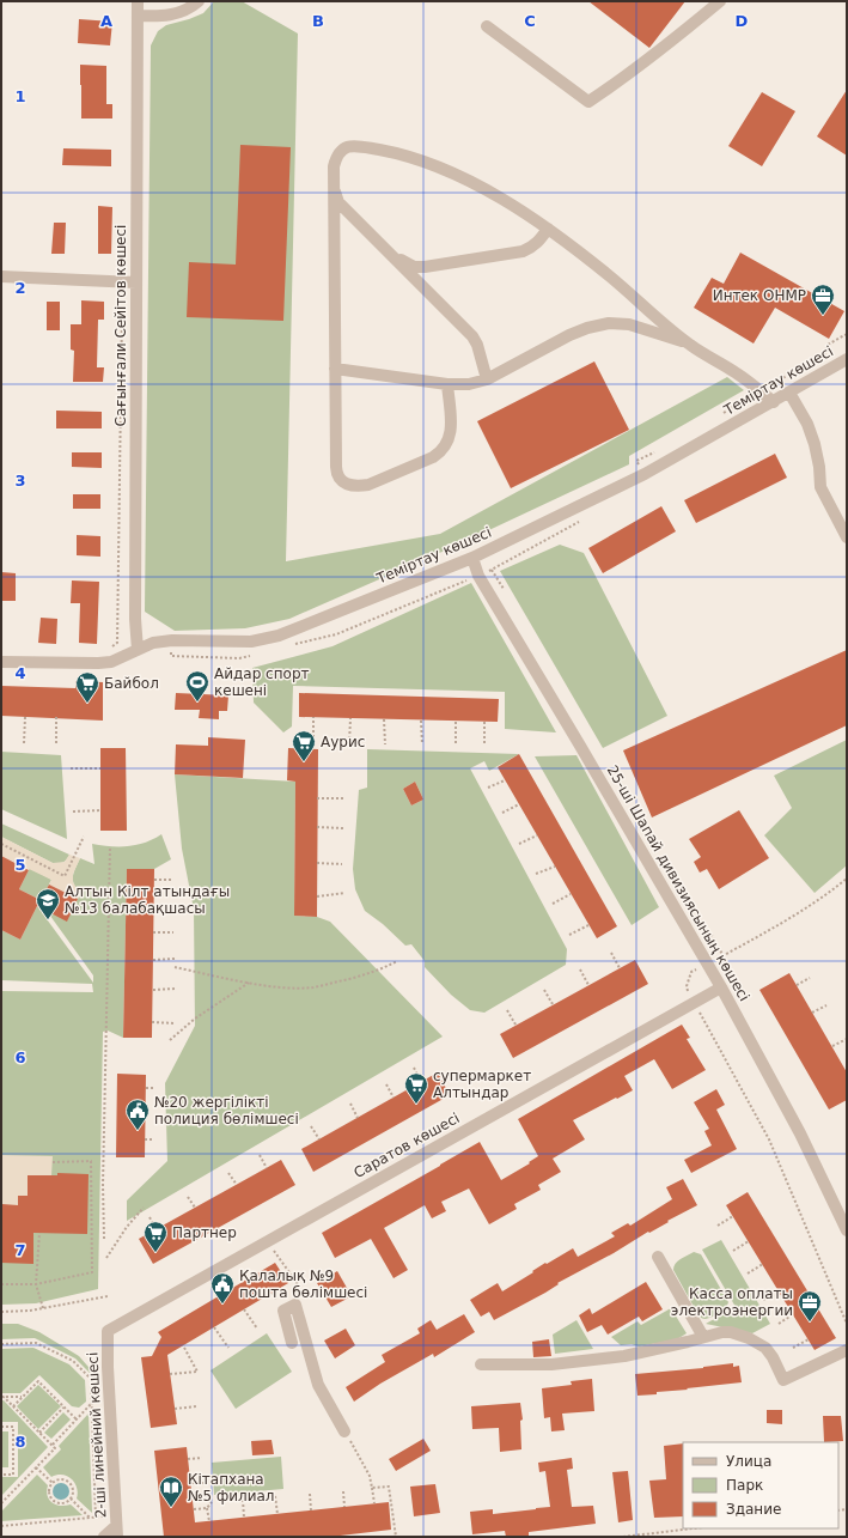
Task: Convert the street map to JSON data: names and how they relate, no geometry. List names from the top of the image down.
{
  "streets": {
    "street": [
      "Сағынғали Сейітов көшесі",
      "Теміртау көшесі",
      "25-ші Шапай дивизиясының көшесі",
      "Саратов көшесі",
      "2-ші линейний көшесі"
    ]
  },
  "crossings": [
    ["Сағынғали Сейітов көшесі", "Теміртау көшесі"],
    ["Теміртау көшесі", "25-ші Шапай дивизиясының көшесі"],
    ["25-ші Шапай дивизиясының көшесі", "Саратов көшесі"],
    ["Саратов көшесі", "2-ші линейний көшесі"]
  ],
  "places": {
    "office": ["Интек ОНМР", "Касса оплаты электроэнергии"],
    "sports": ["Айдар спорт кешені"],
    "supermarket": [
      "Байбол",
      "Аурис",
      "супермаркет Алтындар",
      "Партнер"
    ],
    "school or university": ["Алтын Кілт атындағы №13 балабақшасы"],
    "public building": ["№20 жергілікті полиция бөлімшесі", "Қалалық №9 пошта бөлімшесі"],
    "library": ["Кітапхана №5 филиал"]
  },
  "legend": ["Улица", "Парк", "Здание"],
  "grid": {
    "columns": [
      "A",
      "B",
      "C",
      "D"
    ],
    "rows": [
      "1",
      "2",
      "3",
      "4",
      "5",
      "6",
      "7",
      "8"
    ]
  }
}
